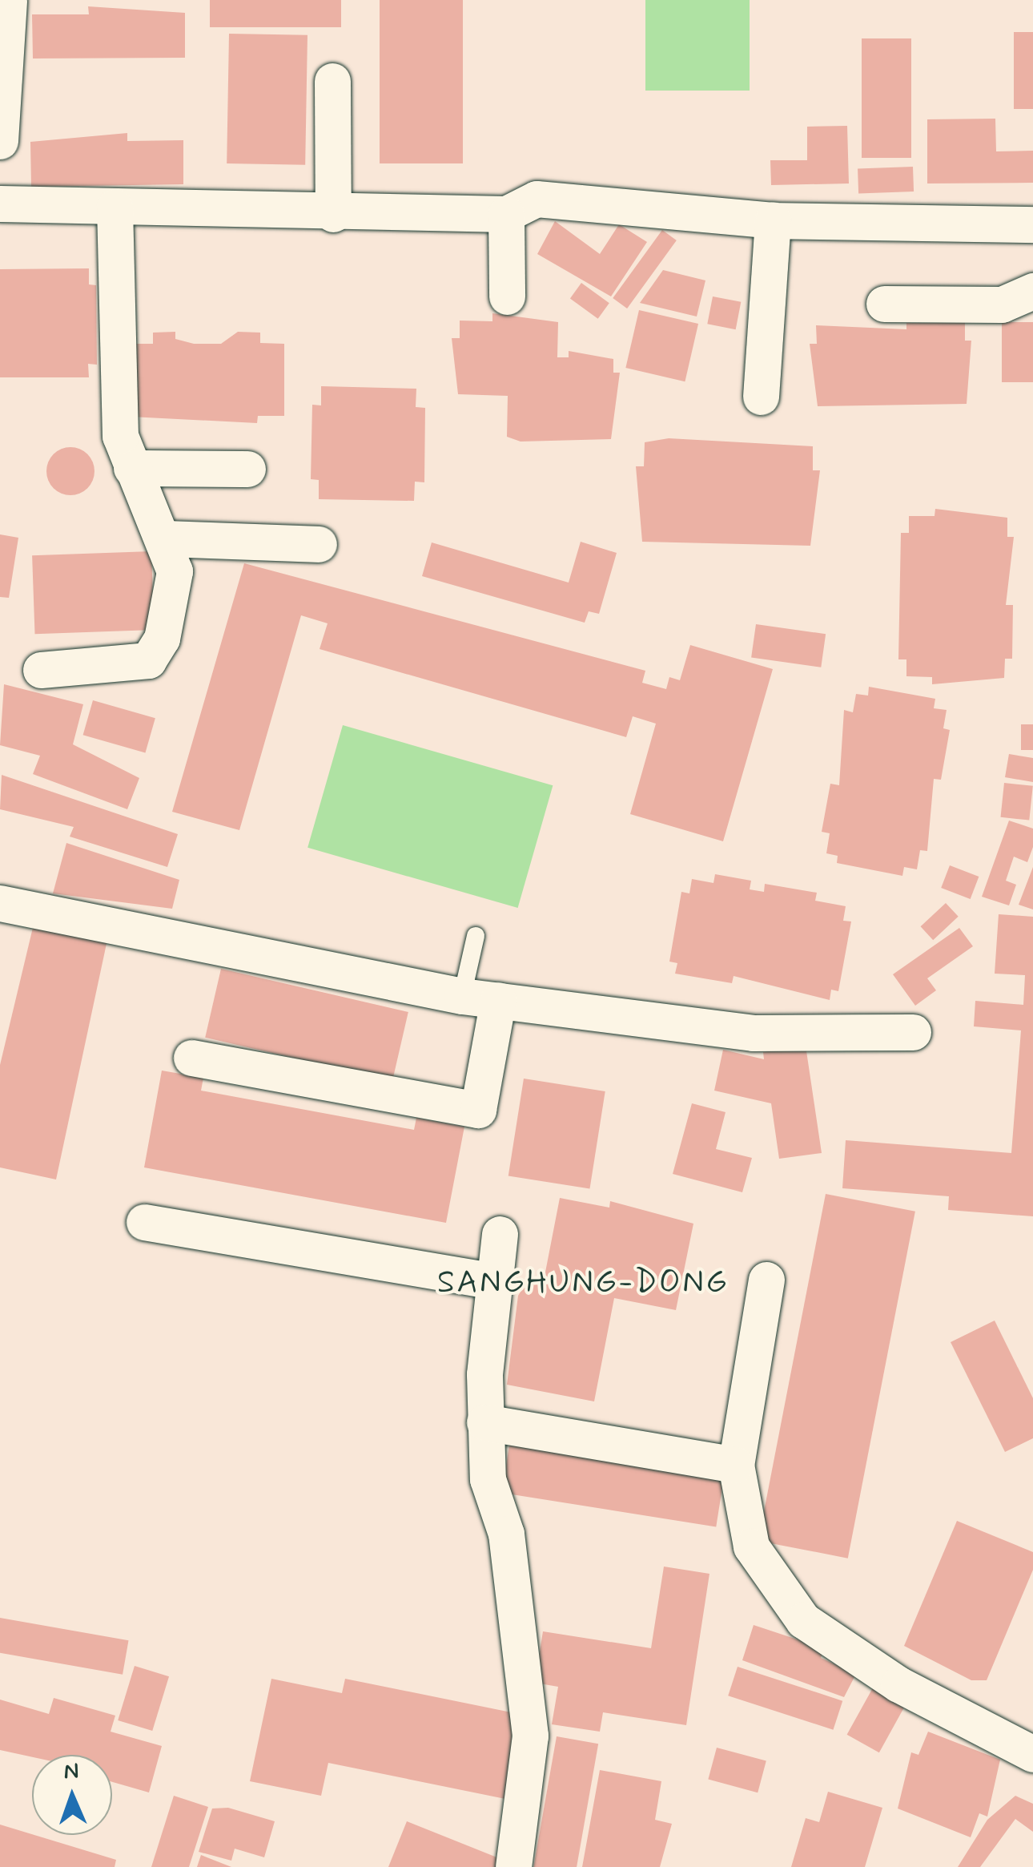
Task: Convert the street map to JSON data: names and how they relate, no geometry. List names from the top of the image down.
{
  "districts": ["SANGHUNG-DONG"],
  "north": "top"
}
